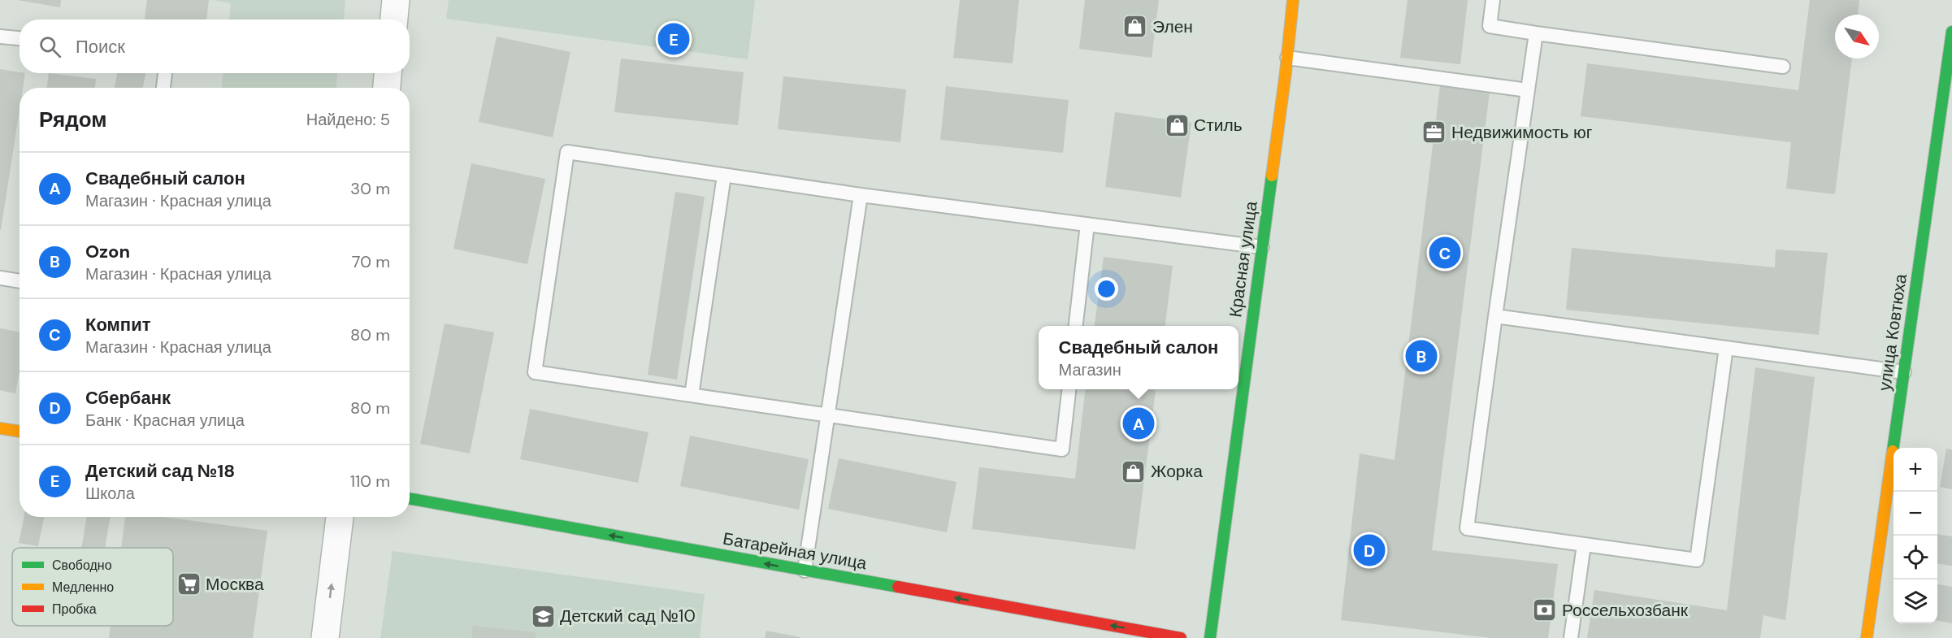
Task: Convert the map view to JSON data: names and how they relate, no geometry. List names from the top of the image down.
{
  "streets": {
    "street": ["Красная улица", "улица Ковтюха", "Батарейная улица"]
  },
  "one_way": ["Батарейная улица"],
  "places": {
    "shop": ["Элен", "Стиль", "Жорка"],
    "office": ["Недвижимость юг"],
    "supermarket": ["Москва"],
    "bank": ["Россельхозбанк"],
    "school or university": ["Детский сад №10"]
  },
  "legend": ["Свободно", "Медленно", "Пробка"],
  "north": "bottom right",
  "page": {
    "search": "Поиск",
    "pins": [
      "E",
      "C",
      "B",
      "A",
      "D"
    ],
    "heading": ["Рядом", "Найдено: 5"],
    "list": [
      {
        "mark": "A",
        "name": "Свадебный салон",
        "note": "Магазин · Красная улица",
        "value": "30 m"
      },
      {
        "mark": "B",
        "name": "Ozon",
        "note": "Магазин · Красная улица",
        "value": "70 m"
      },
      {
        "mark": "C",
        "name": "Компит",
        "note": "Магазин · Красная улица",
        "value": "80 m"
      },
      {
        "mark": "D",
        "name": "Сбербанк",
        "note": "Банк · Красная улица",
        "value": "80 m"
      },
      {
        "mark": "E",
        "name": "Детский сад №18",
        "note": "Школа",
        "value": "110 m"
      }
    ],
    "popup": ["Свадебный салон", "Магазин"],
    "map_buttons": ["+", "−"]
  }
}
